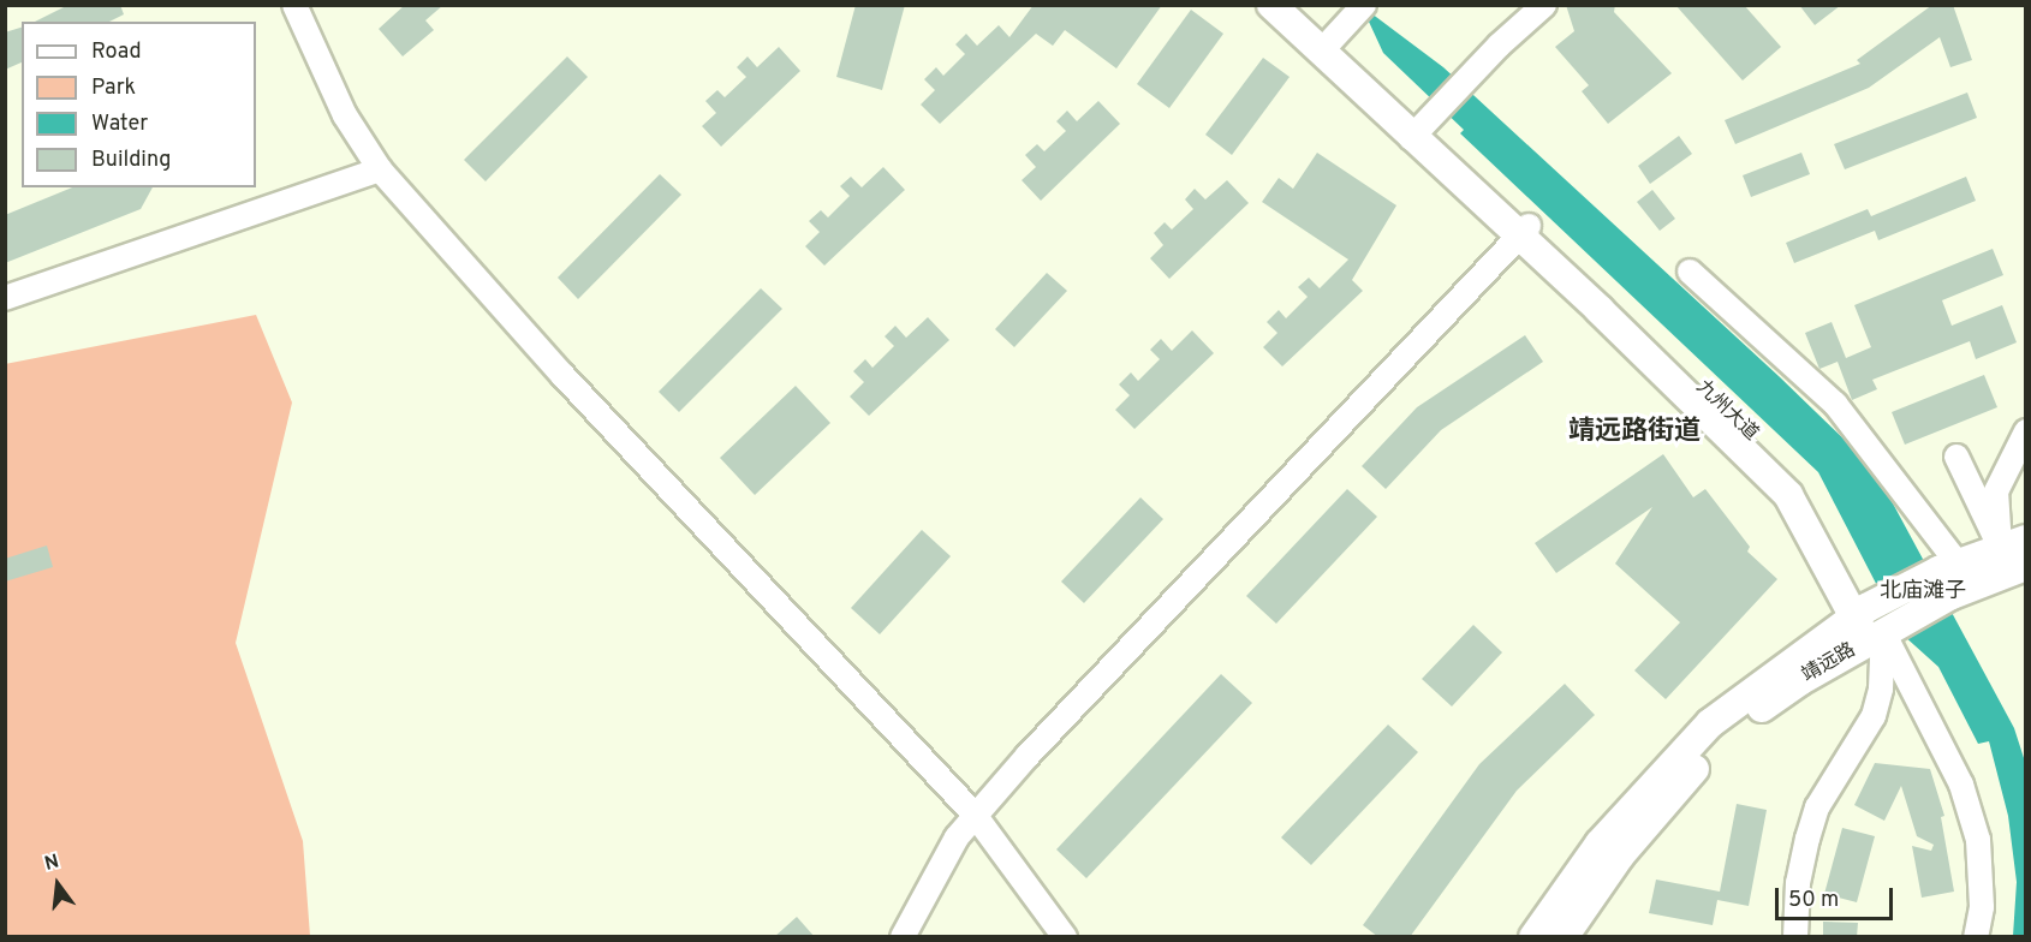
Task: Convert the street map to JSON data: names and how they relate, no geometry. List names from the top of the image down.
{
  "streets": {
    "main road": ["九州大道", "靖远路"]
  },
  "crossings": [
    ["九州大道", "靖远路"]
  ],
  "districts": ["靖远路街道", "北庙滩子"],
  "legend": [
    "Road",
    "Park",
    "Water",
    "Building"
  ],
  "scale_bar": "50 m",
  "north": "top"
}
